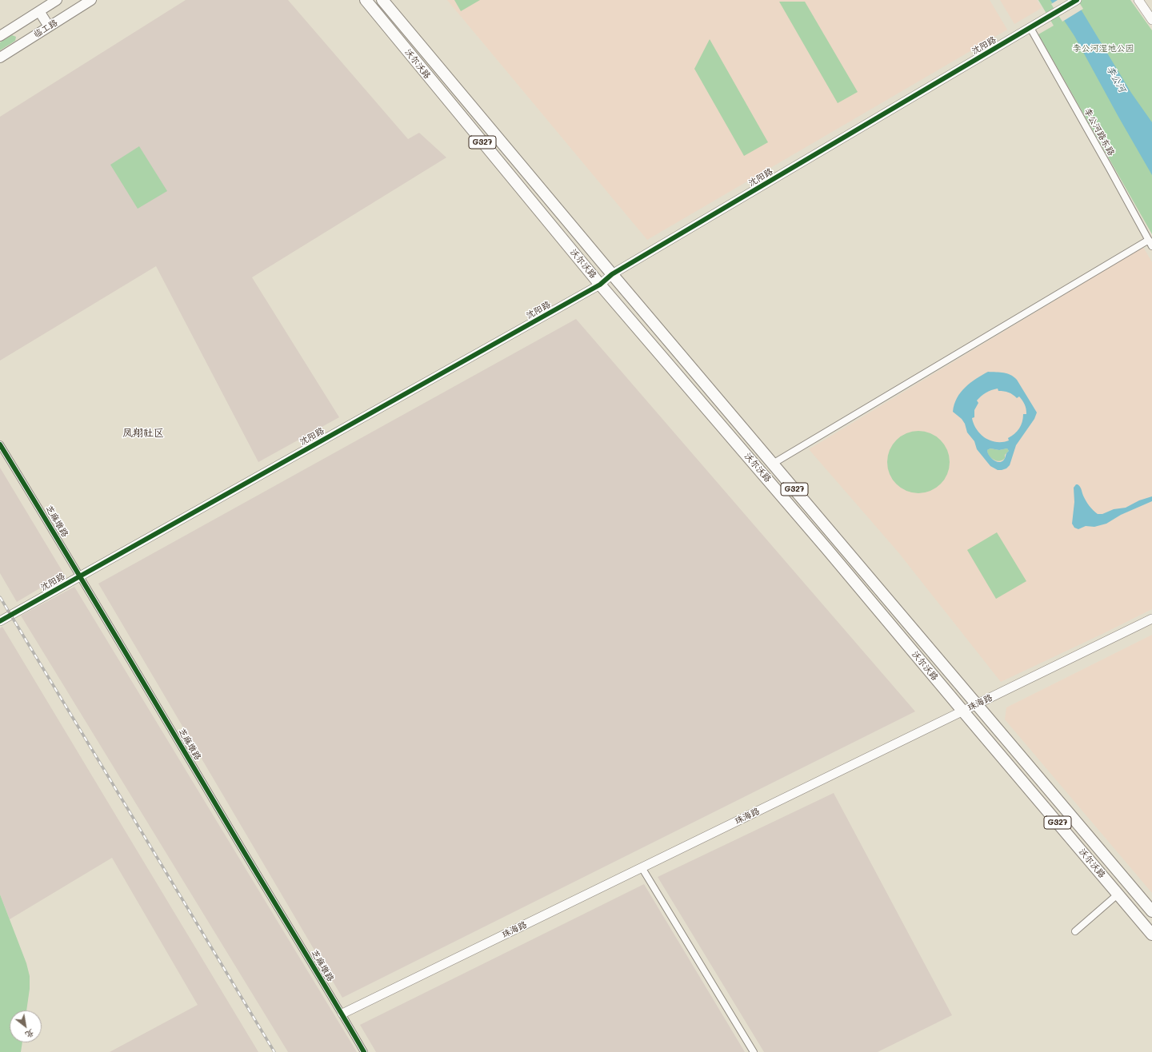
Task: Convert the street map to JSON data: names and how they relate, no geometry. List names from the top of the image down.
{
  "streets": {
    "highway": ["沃尔沃路", "G327"],
    "main road": ["临工路"],
    "street": [
      "沈阳路",
      "李公河路东路",
      "芝麻墩路",
      "珠海路"
    ]
  },
  "crossings": [
    ["沈阳路", "沃尔沃路"],
    ["沈阳路", "李公河路东路"],
    ["沈阳路", "芝麻墩路"],
    ["沃尔沃路", "珠海路"],
    ["芝麻墩路", "珠海路"]
  ],
  "districts": ["凤翔社区"],
  "water": ["李公河"],
  "parks": ["李公河湿地公园"],
  "north": "bottom right"
}
